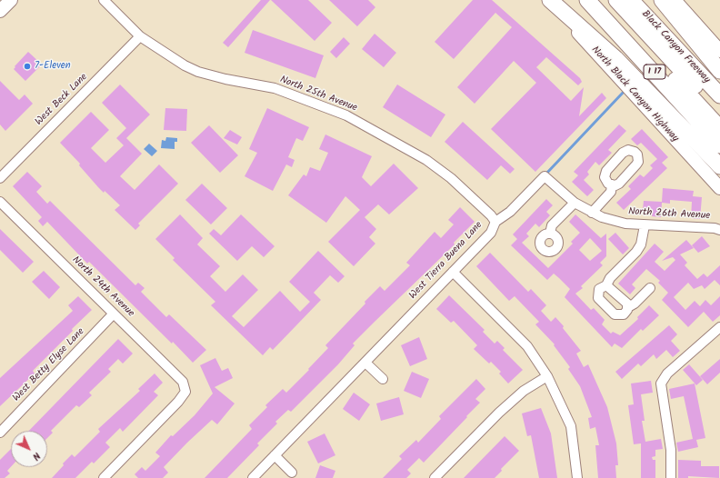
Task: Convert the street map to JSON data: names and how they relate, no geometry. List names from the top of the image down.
{
  "streets": {
    "highway": ["Black Canyon Freeway", "I 17"],
    "main road": ["North Black Canyon Highway"],
    "street": [
      "North 25th Avenue",
      "West Beck Lane",
      "North 26th Avenue",
      "West Tierra Buena Lane",
      "North 24th Avenue",
      "West Betty Elyse Lane"
    ]
  },
  "crossings": [
    ["North 25th Avenue", "West Beck Lane"],
    ["North 25th Avenue", "West Tierra Buena Lane"],
    ["North 26th Avenue", "West Tierra Buena Lane"],
    ["North 24th Avenue", "West Betty Elyse Lane"]
  ],
  "places": ["7-Eleven"],
  "north": "bottom right"
}
